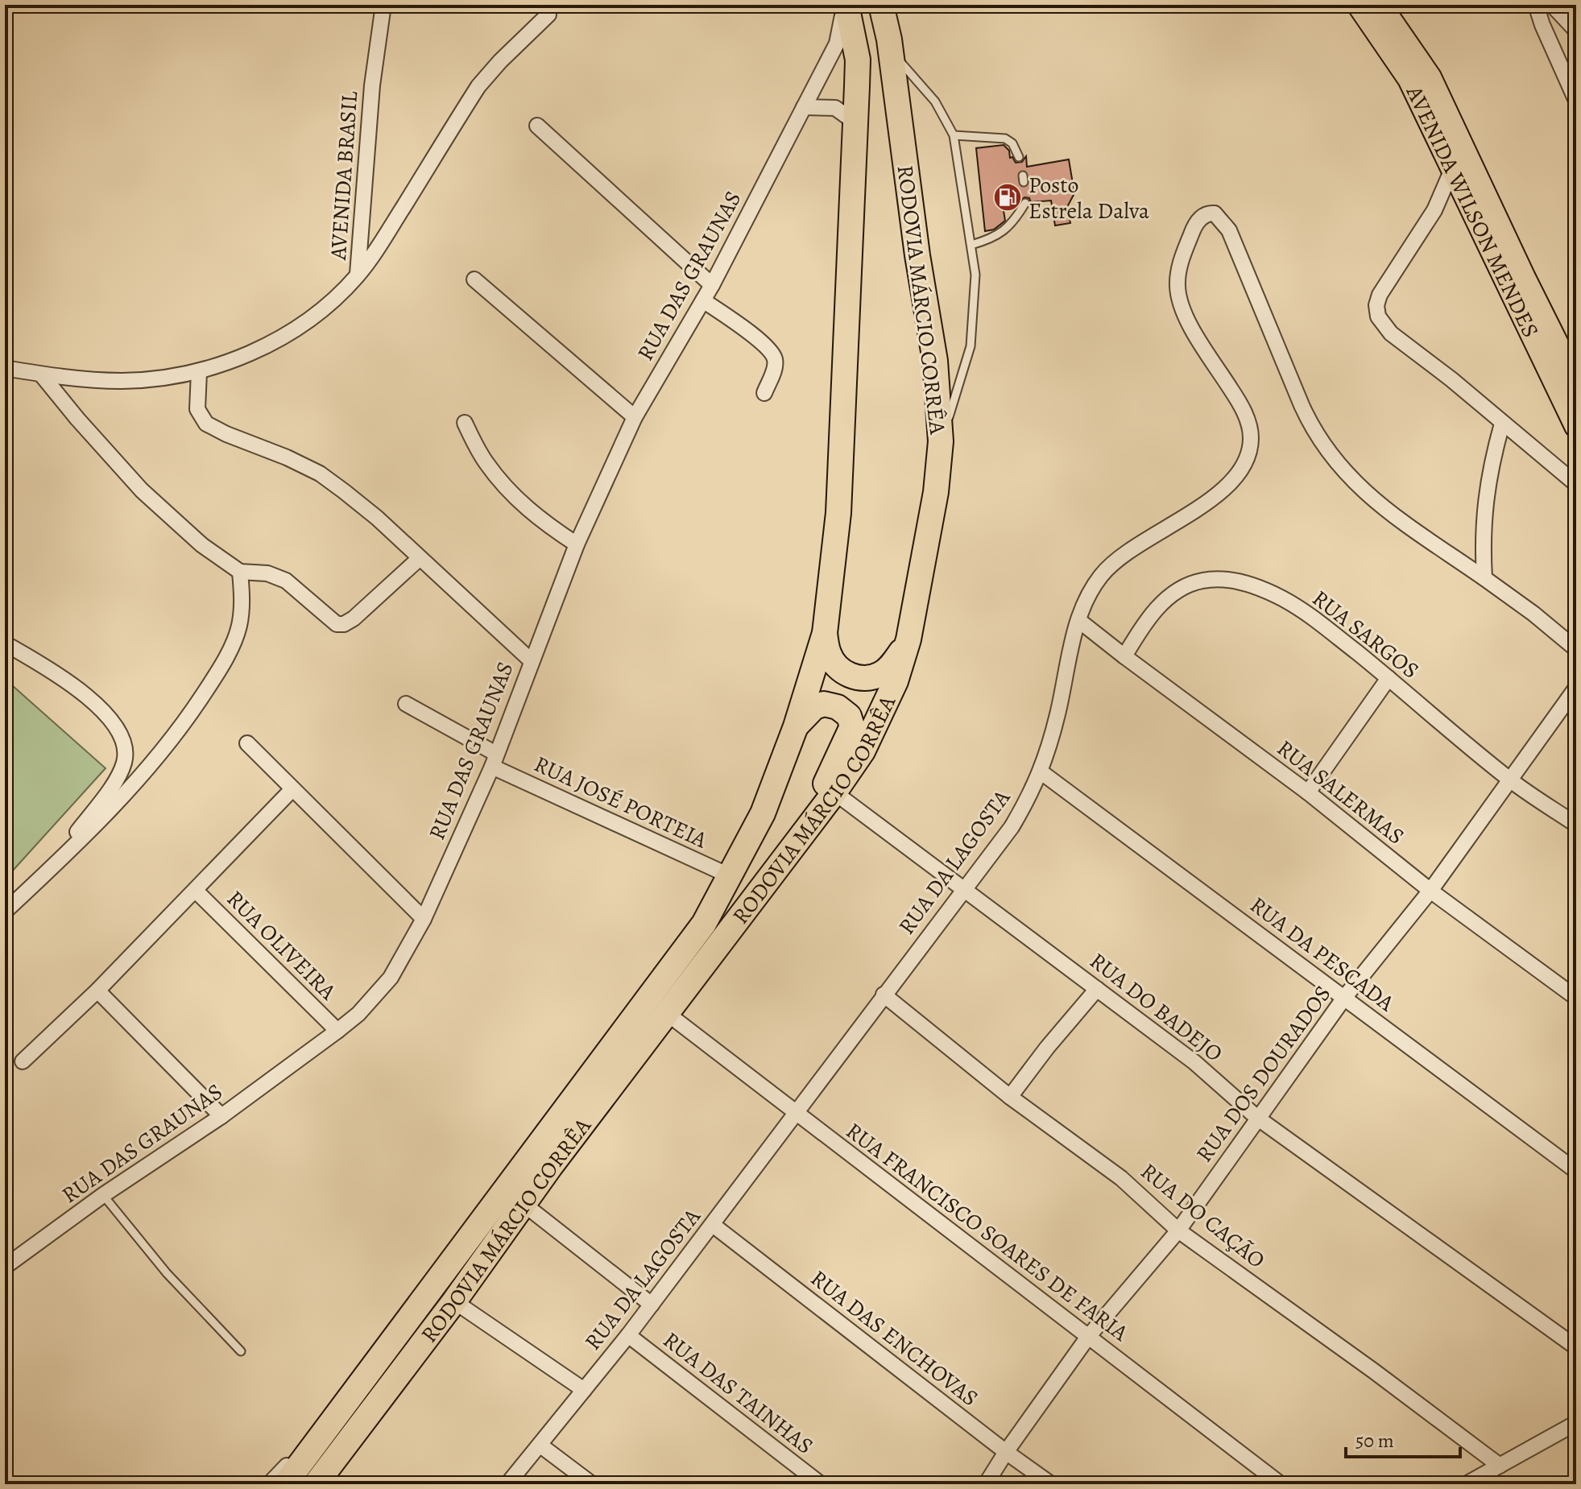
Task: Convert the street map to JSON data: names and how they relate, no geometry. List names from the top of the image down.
{
  "streets": {
    "highway": ["RODOVIA MÁRCIO CORRÊA"],
    "main road": ["AVENIDA WILSON MENDES"],
    "street": [
      "AVENIDA BRASIL",
      "RUA DAS GRAUNAS",
      "RUA SARGOS",
      "RUA SALERMAS",
      "RUA JOSÉ PORTEIA",
      "RUA DA LAGOSTA",
      "RUA OLIVEIRA",
      "RUA DA PESCADA",
      "RUA DO BADEJO",
      "RUA DOS DOURADOS",
      "RUA DO CAÇÃO",
      "RUA FRANCISCO SOARES DE FARIA",
      "RUA DAS ENCHOVAS",
      "RUA DAS TAINHAS"
    ]
  },
  "crossings": [
    ["RUA DAS GRAUNAS", "RODOVIA MÁRCIO CORRÊA"],
    ["RUA DAS GRAUNAS", "RUA JOSÉ PORTEIA"],
    ["RUA DAS GRAUNAS", "RUA OLIVEIRA"],
    ["RODOVIA MÁRCIO CORRÊA", "RUA JOSÉ PORTEIA"],
    ["RODOVIA MÁRCIO CORRÊA", "RUA DO BADEJO"],
    ["RODOVIA MÁRCIO CORRÊA", "RUA FRANCISCO SOARES DE FARIA"],
    ["RUA SARGOS", "RUA SALERMAS"],
    ["RUA SARGOS", "RUA DOS DOURADOS"],
    ["RUA SALERMAS", "RUA DA LAGOSTA"],
    ["RUA SALERMAS", "RUA DOS DOURADOS"],
    ["RUA DA LAGOSTA", "RUA DA PESCADA"],
    ["RUA DA LAGOSTA", "RUA DO BADEJO"],
    ["RUA DA LAGOSTA", "RUA DO CAÇÃO"],
    ["RUA DA LAGOSTA", "RUA FRANCISCO SOARES DE FARIA"],
    ["RUA DA LAGOSTA", "RUA DAS ENCHOVAS"],
    ["RUA DA LAGOSTA", "RUA DAS TAINHAS"],
    ["RUA DA PESCADA", "RUA DOS DOURADOS"],
    ["RUA DO BADEJO", "RUA DOS DOURADOS"],
    ["RUA DOS DOURADOS", "RUA DO CAÇÃO"],
    ["RUA DOS DOURADOS", "RUA FRANCISCO SOARES DE FARIA"],
    ["RUA DOS DOURADOS", "RUA DAS ENCHOVAS"]
  ],
  "places": {
    "fuel station": ["Posto Estrela Dalva"]
  },
  "scale_bar": "50 m"
}
